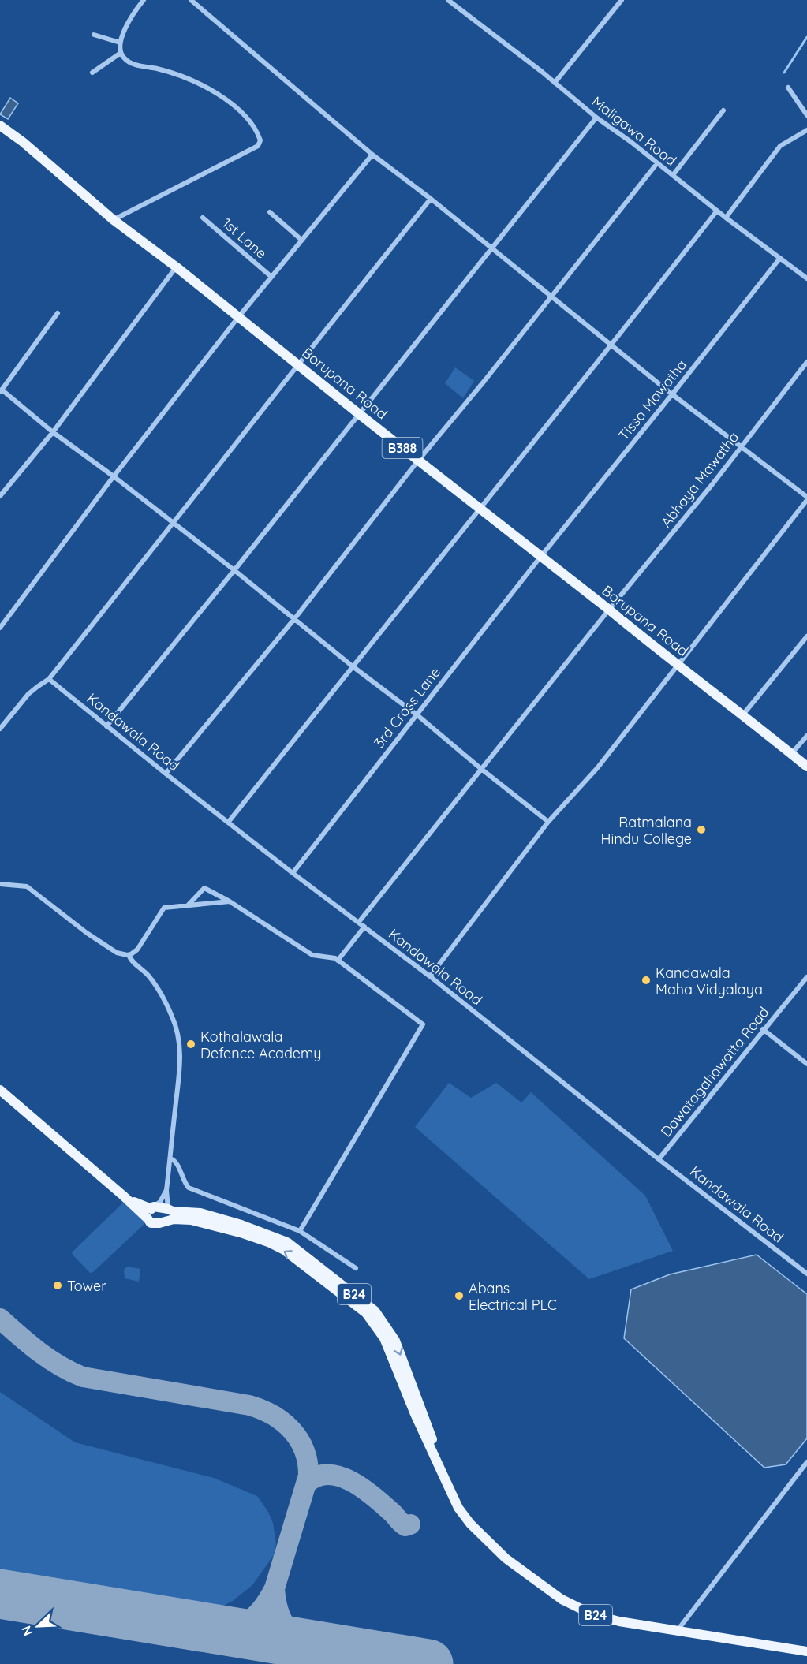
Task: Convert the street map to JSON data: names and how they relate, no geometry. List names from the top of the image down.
{
  "streets": {
    "main road": ["Borupana Road", "B388", "B24"],
    "street": [
      "Maligawa Road",
      "1st Lane",
      "Tissa Mawatha",
      "Abhaya Mawatha",
      "3rd Cross Lane",
      "Kandawala Road",
      "Dawatagahawatta Road"
    ]
  },
  "crossings": [
    ["Maligawa Road", "Tissa Mawatha"],
    ["Borupana Road", "Tissa Mawatha"],
    ["Borupana Road", "Abhaya Mawatha"],
    ["Borupana Road", "3rd Cross Lane"],
    ["Tissa Mawatha", "3rd Cross Lane"],
    ["Abhaya Mawatha", "Kandawala Road"],
    ["3rd Cross Lane", "Kandawala Road"],
    ["Kandawala Road", "Dawatagahawatta Road"]
  ],
  "places": [
    "Ratmalana Hindu College",
    "Kandawala Maha Vidyalaya",
    "Kothalawala Defence Academy",
    "Tower",
    "Abans Electrical PLC"
  ],
  "north": "bottom left"
}
